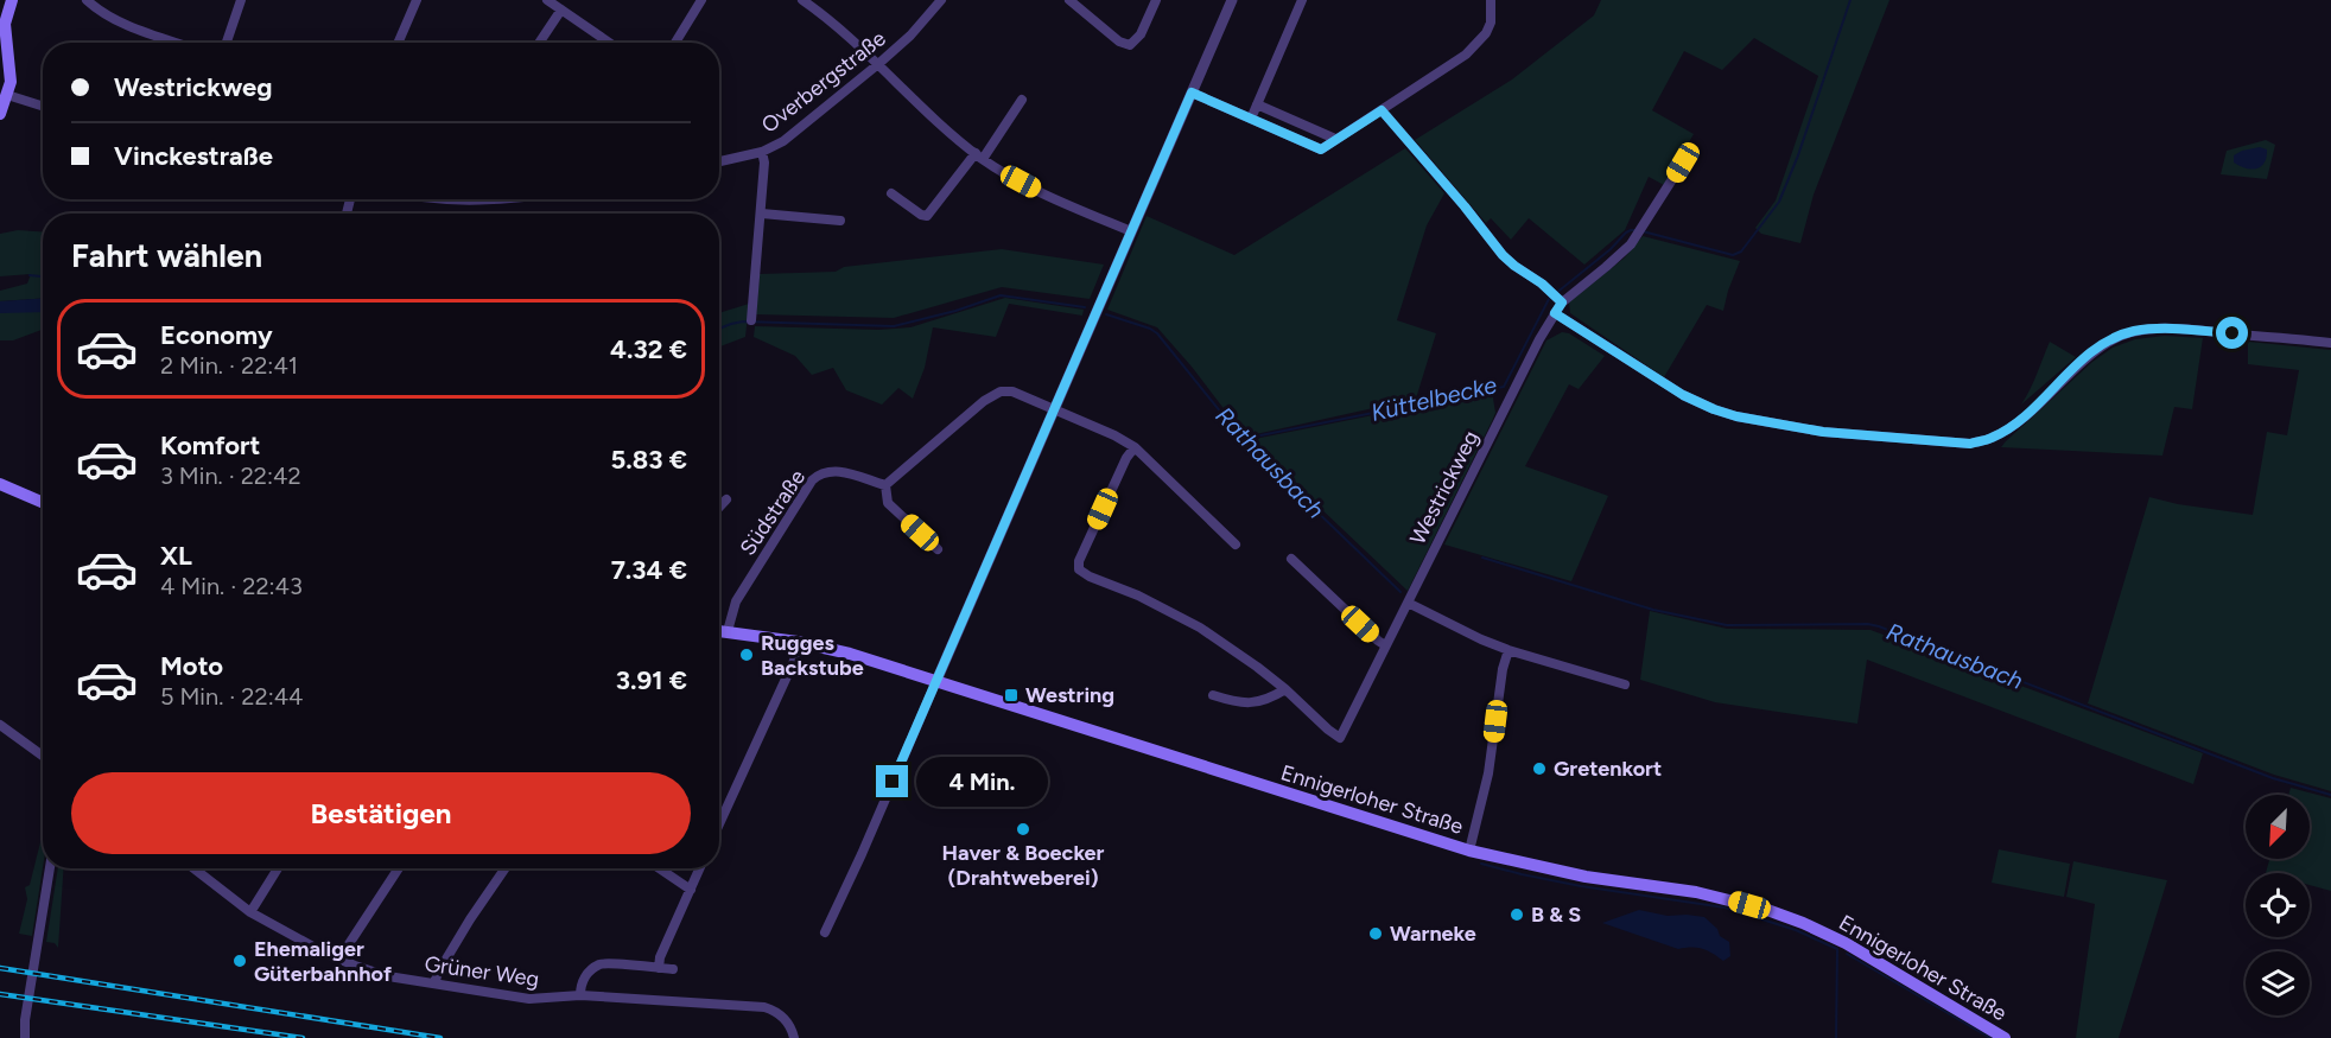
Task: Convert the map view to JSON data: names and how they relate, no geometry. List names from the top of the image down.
{
  "streets": {
    "main road": ["Ennigerloher Straße"],
    "street": [
      "Overbergstraße",
      "Westrickweg",
      "Südstraße",
      "Grüner Weg"
    ]
  },
  "crossings": [
    ["Südstraße", "Ennigerloher Straße"]
  ],
  "water": ["Küttelbecke", "Rathausbach"],
  "places": {
    "other": [
      "Rugges Backstube",
      "Gretenkort",
      "Haver & Boecker (Drahtweberei)",
      "B & S",
      "Warneke",
      "Ehemaliger Güterbahnhof"
    ],
    "transit": ["Westring"]
  },
  "north": "bottom left",
  "page": {
    "banner": ["Westrickweg", "Vinckestraße"],
    "heading": "Fahrt wählen",
    "list": [
      {
        "name": "Economy",
        "note": "2 Min. · 22:41",
        "value": "4.32 €"
      },
      {
        "name": "Komfort",
        "note": "3 Min. · 22:42",
        "value": "5.83 €"
      },
      {
        "name": "XL",
        "note": "4 Min. · 22:43",
        "value": "7.34 €"
      },
      {
        "name": "Moto",
        "note": "5 Min. · 22:44",
        "value": "3.91 €"
      }
    ],
    "bubble": "4 Min.",
    "buttons": "Bestätigen"
  }
}
